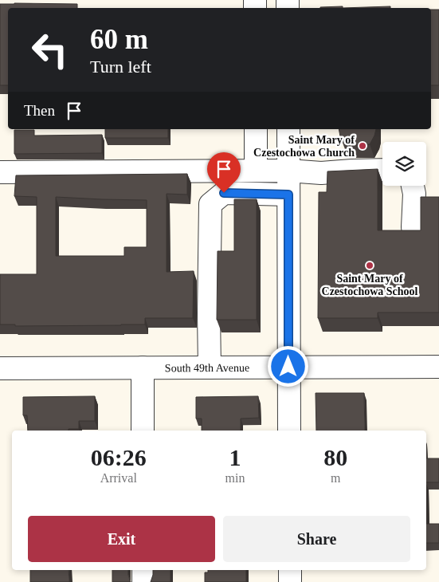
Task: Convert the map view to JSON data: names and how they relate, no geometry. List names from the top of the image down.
{
  "streets": {
    "street": ["South 49th Avenue"]
  },
  "places": ["Saint Mary of Czestochowa Church", "Saint Mary of Czestochowa School"],
  "page": {
    "turn": ["60 m", "Turn left"],
    "then": "Then",
    "eta": [
      "06:26",
      "Arrival",
      "1",
      "min",
      "80",
      "m"
    ],
    "buttons": ["Exit", "Share"]
  }
}
